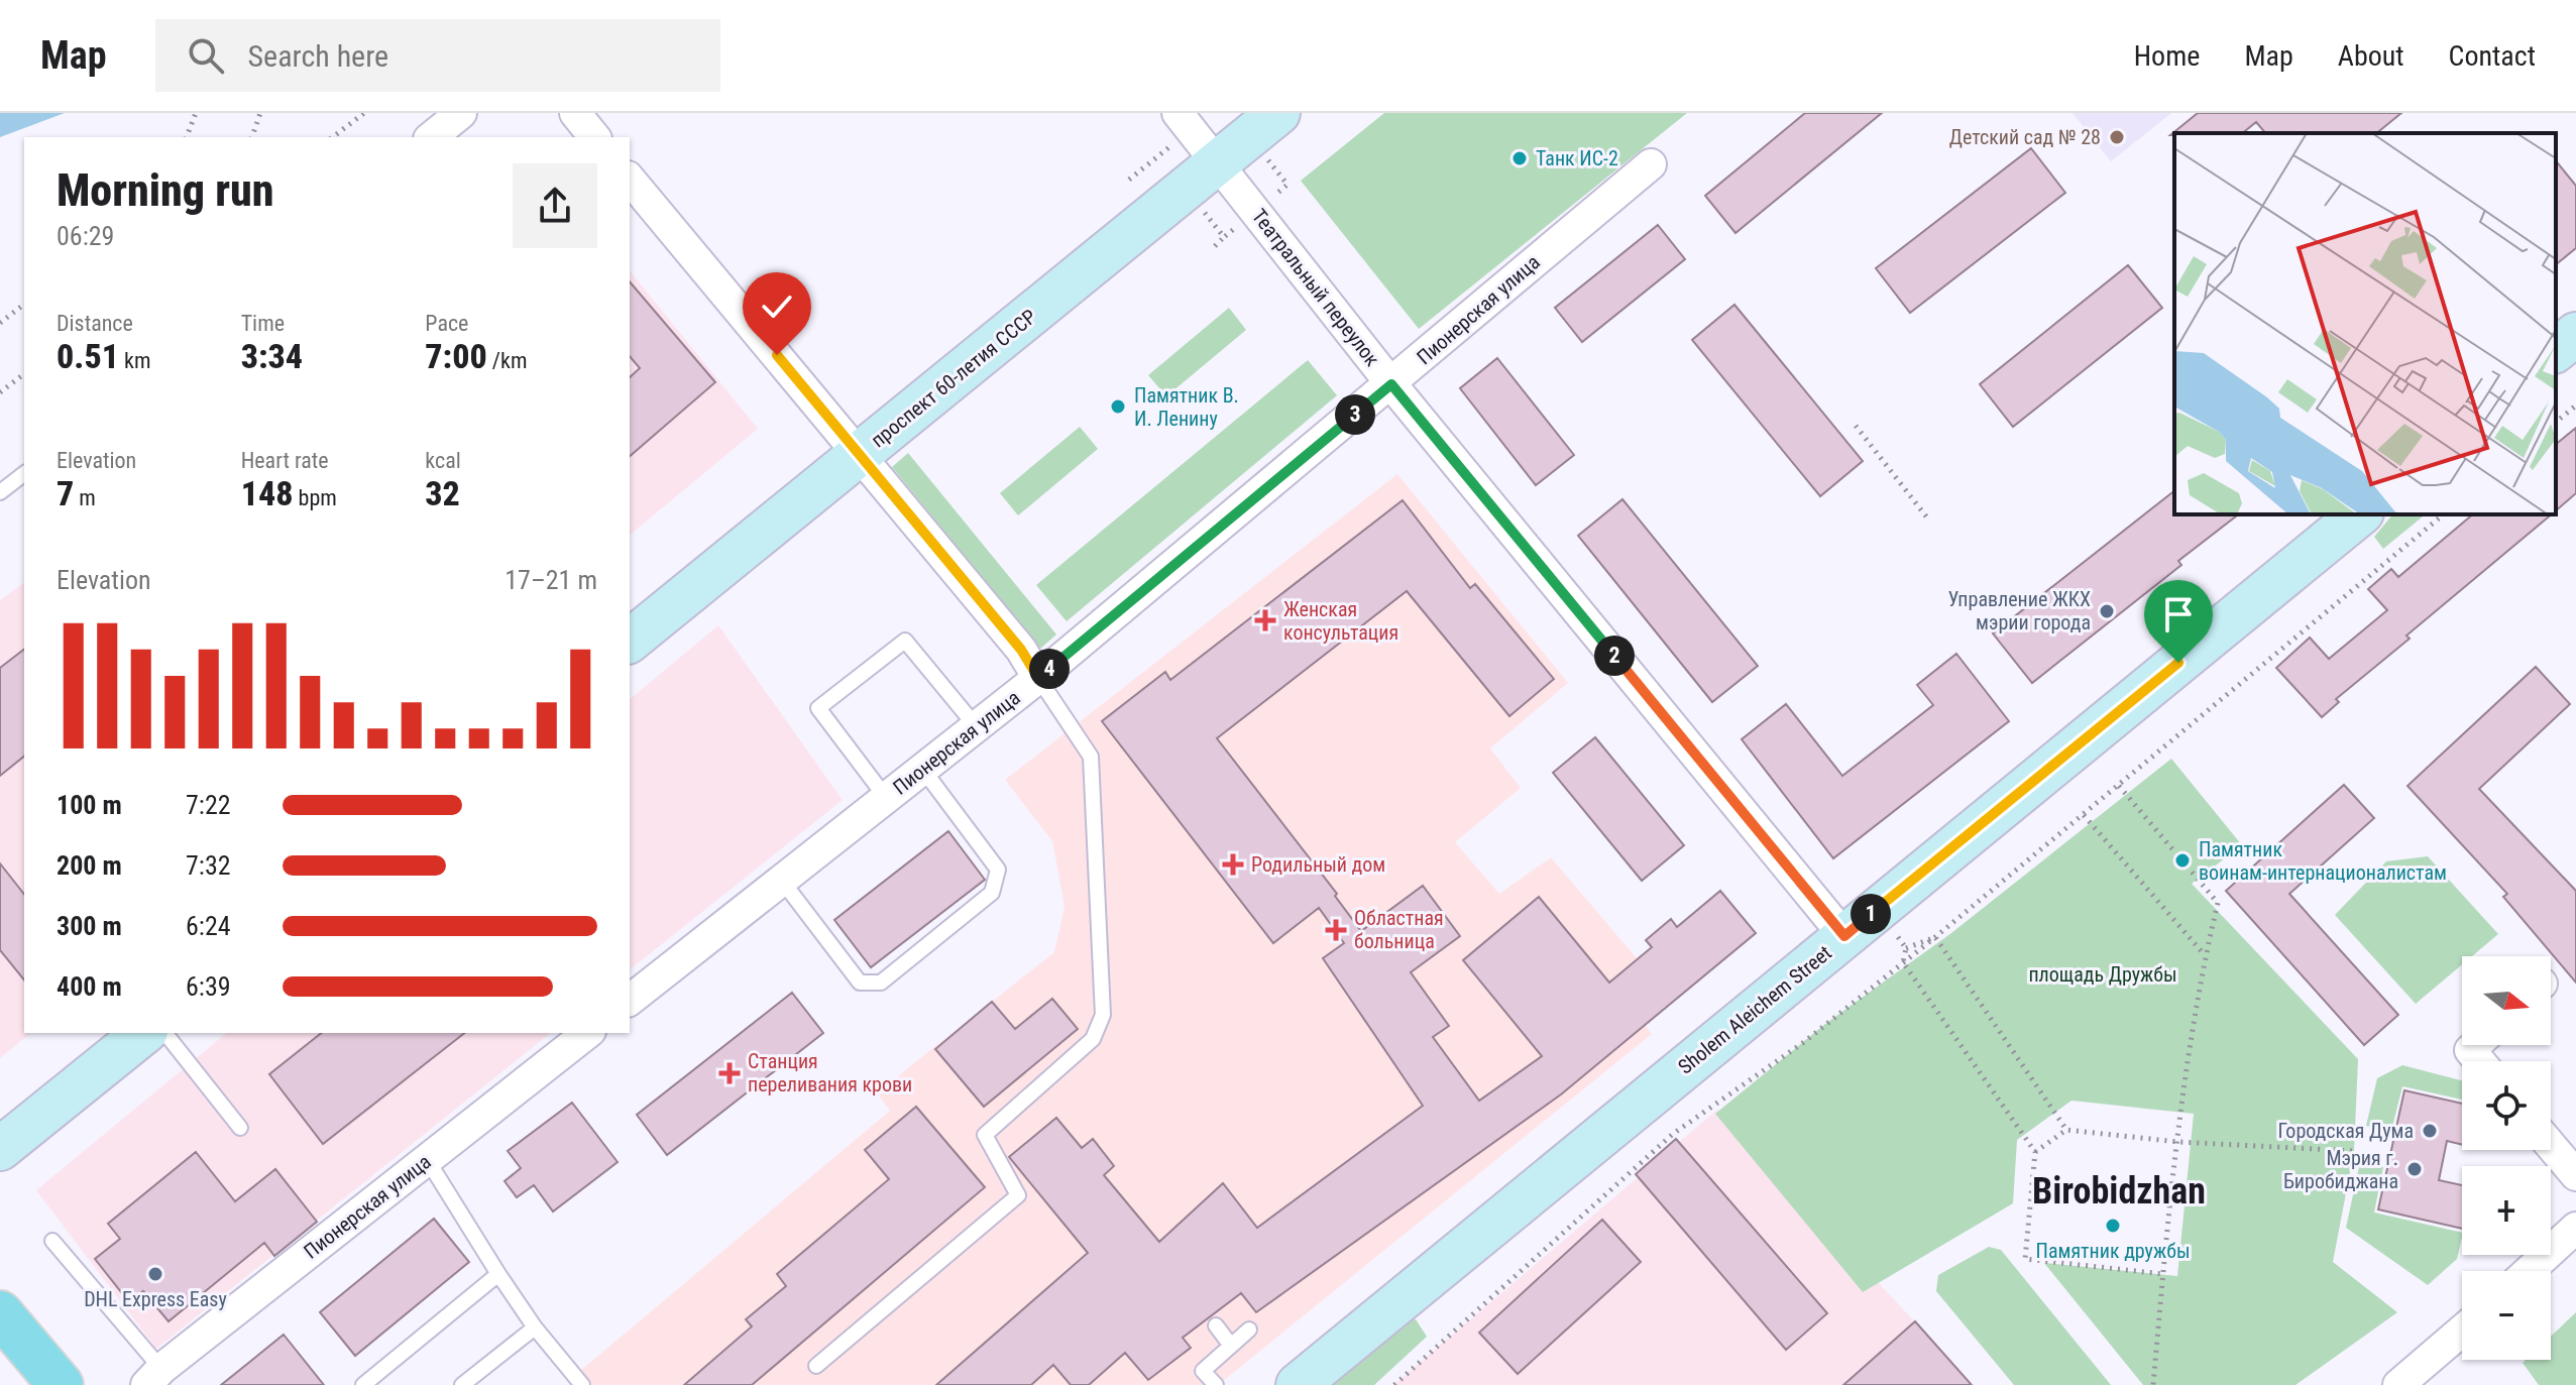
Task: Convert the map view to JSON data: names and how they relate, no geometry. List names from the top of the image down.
{
  "streets": {
    "main road": ["проспект 60-летия СССР", "Sholem Aleichem Street"],
    "street": ["Театральный переулок", "Пионерская улица"]
  },
  "crossings": [
    ["Театральный переулок", "Пионерская улица"],
    ["Театральный переулок", "проспект 60-летия СССР"],
    ["Театральный переулок", "Sholem Aleichem Street"]
  ],
  "districts": ["Birobidzhan"],
  "parks": ["площадь Дружбы"],
  "places": {
    "other": [
      "Детский сад № 28",
      "Танк ИС-2",
      "Памятник В. И. Ленину",
      "Управление ЖКХ мэрии города",
      "Памятник воинам-интернационалистам",
      "Городская Дума",
      "Мэрия г. Биробиджана",
      "Памятник дружбы",
      "DHL Express Easy"
    ],
    "health": [
      "Женская консультация",
      "Родильный дом",
      "Областная больница",
      "Станция переливания крови"
    ]
  },
  "north": "right",
  "page": {
    "header": "Map",
    "search": "Search here",
    "nav": [
      "Home",
      "Map",
      "About",
      "Contact"
    ],
    "heading": ["Morning run", "06:29"],
    "stats": [
      ["Distance", "0.51 km"],
      ["Time", "3:34"],
      ["Pace", "7:00 /km"],
      ["Elevation", "7 m"],
      ["Heart rate", "148 bpm"],
      ["kcal", "32"]
    ],
    "pins": [
      "3",
      "2",
      "4",
      "1"
    ],
    "chart": ["Elevation", "17–21 m"],
    "list": [
      {
        "name": "100 m",
        "note": "7:22"
      },
      {
        "name": "200 m",
        "note": "7:32"
      },
      {
        "name": "300 m",
        "note": "6:24"
      },
      {
        "name": "400 m",
        "note": "6:39"
      }
    ],
    "map_buttons": ["+", "−"]
  }
}
